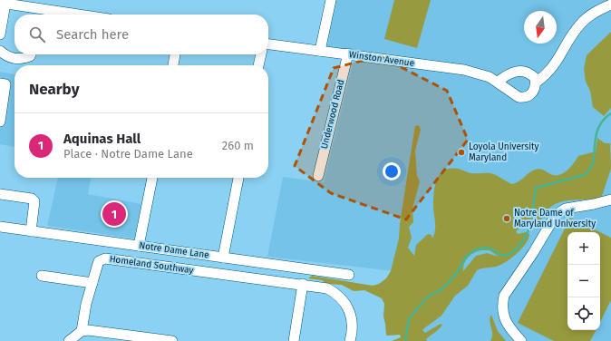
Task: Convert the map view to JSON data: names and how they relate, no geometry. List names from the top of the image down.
{
  "streets": {
    "street": [
      "Winston Avenue",
      "Underwood Road",
      "Notre Dame Lane",
      "Homeland Southway"
    ]
  },
  "crossings": [
    ["Winston Avenue", "Underwood Road"]
  ],
  "places": ["Loyola University Maryland", "Notre Dame of Maryland University"],
  "north": "bottom",
  "page": {
    "search": "Search here",
    "heading": "Nearby",
    "list": [
      {
        "mark": "1",
        "name": "Aquinas Hall",
        "note": "Place · Notre Dame Lane",
        "value": "260 m"
      }
    ],
    "pins": "1",
    "map_buttons": ["+", "−"]
  }
}
